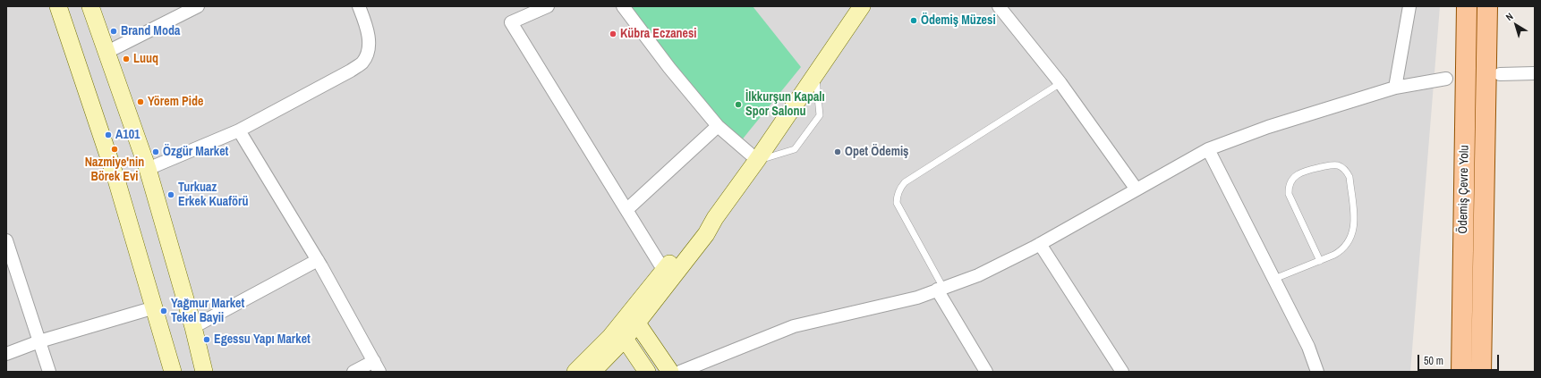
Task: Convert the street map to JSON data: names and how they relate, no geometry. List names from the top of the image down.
{
  "streets": {
    "main road": ["Ödemiş Çevre Yolu"]
  },
  "places": [
    "Ödemiş Müzesi",
    "Brand Moda",
    "Kübra Eczanesi",
    "Luuq",
    "Yörem Pide",
    "İlkkurşun Kapalı Spor Salonu",
    "A101",
    "Nazmiye'nin Börek Evi",
    "Özgür Market",
    "Opet Ödemiş",
    "Turkuaz Erkek Kuaförü",
    "Yağmur Market Tekel Bayii",
    "Egessu Yapı Market"
  ],
  "scale_bar": "50 m",
  "north": "top left"
}
